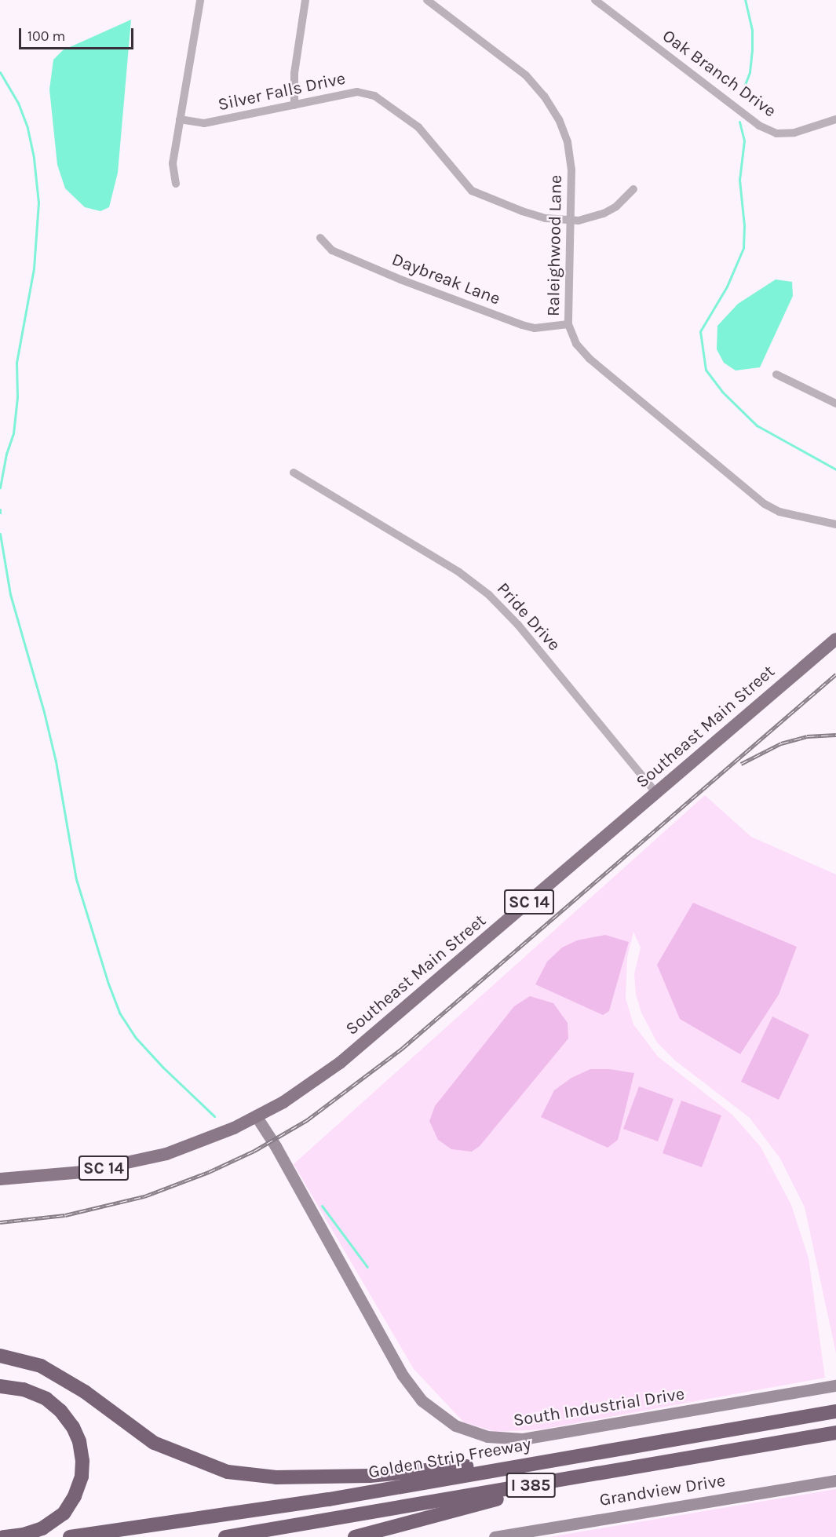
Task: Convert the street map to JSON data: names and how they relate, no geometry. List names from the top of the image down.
{
  "streets": {
    "highway": ["Golden Strip Freeway", "I 385"],
    "main road": ["Southeast Main Street", "SC 14"],
    "street": [
      "Oak Branch Drive",
      "Silver Falls Drive",
      "Raleighwood Lane",
      "Daybreak Lane",
      "Pride Drive",
      "South Industrial Drive",
      "Grandview Drive"
    ]
  },
  "crossings": [
    ["Silver Falls Drive", "Raleighwood Lane"],
    ["Raleighwood Lane", "Daybreak Lane"],
    ["Pride Drive", "Southeast Main Street"],
    ["Southeast Main Street", "South Industrial Drive"]
  ],
  "scale_bar": "100 m"
}
